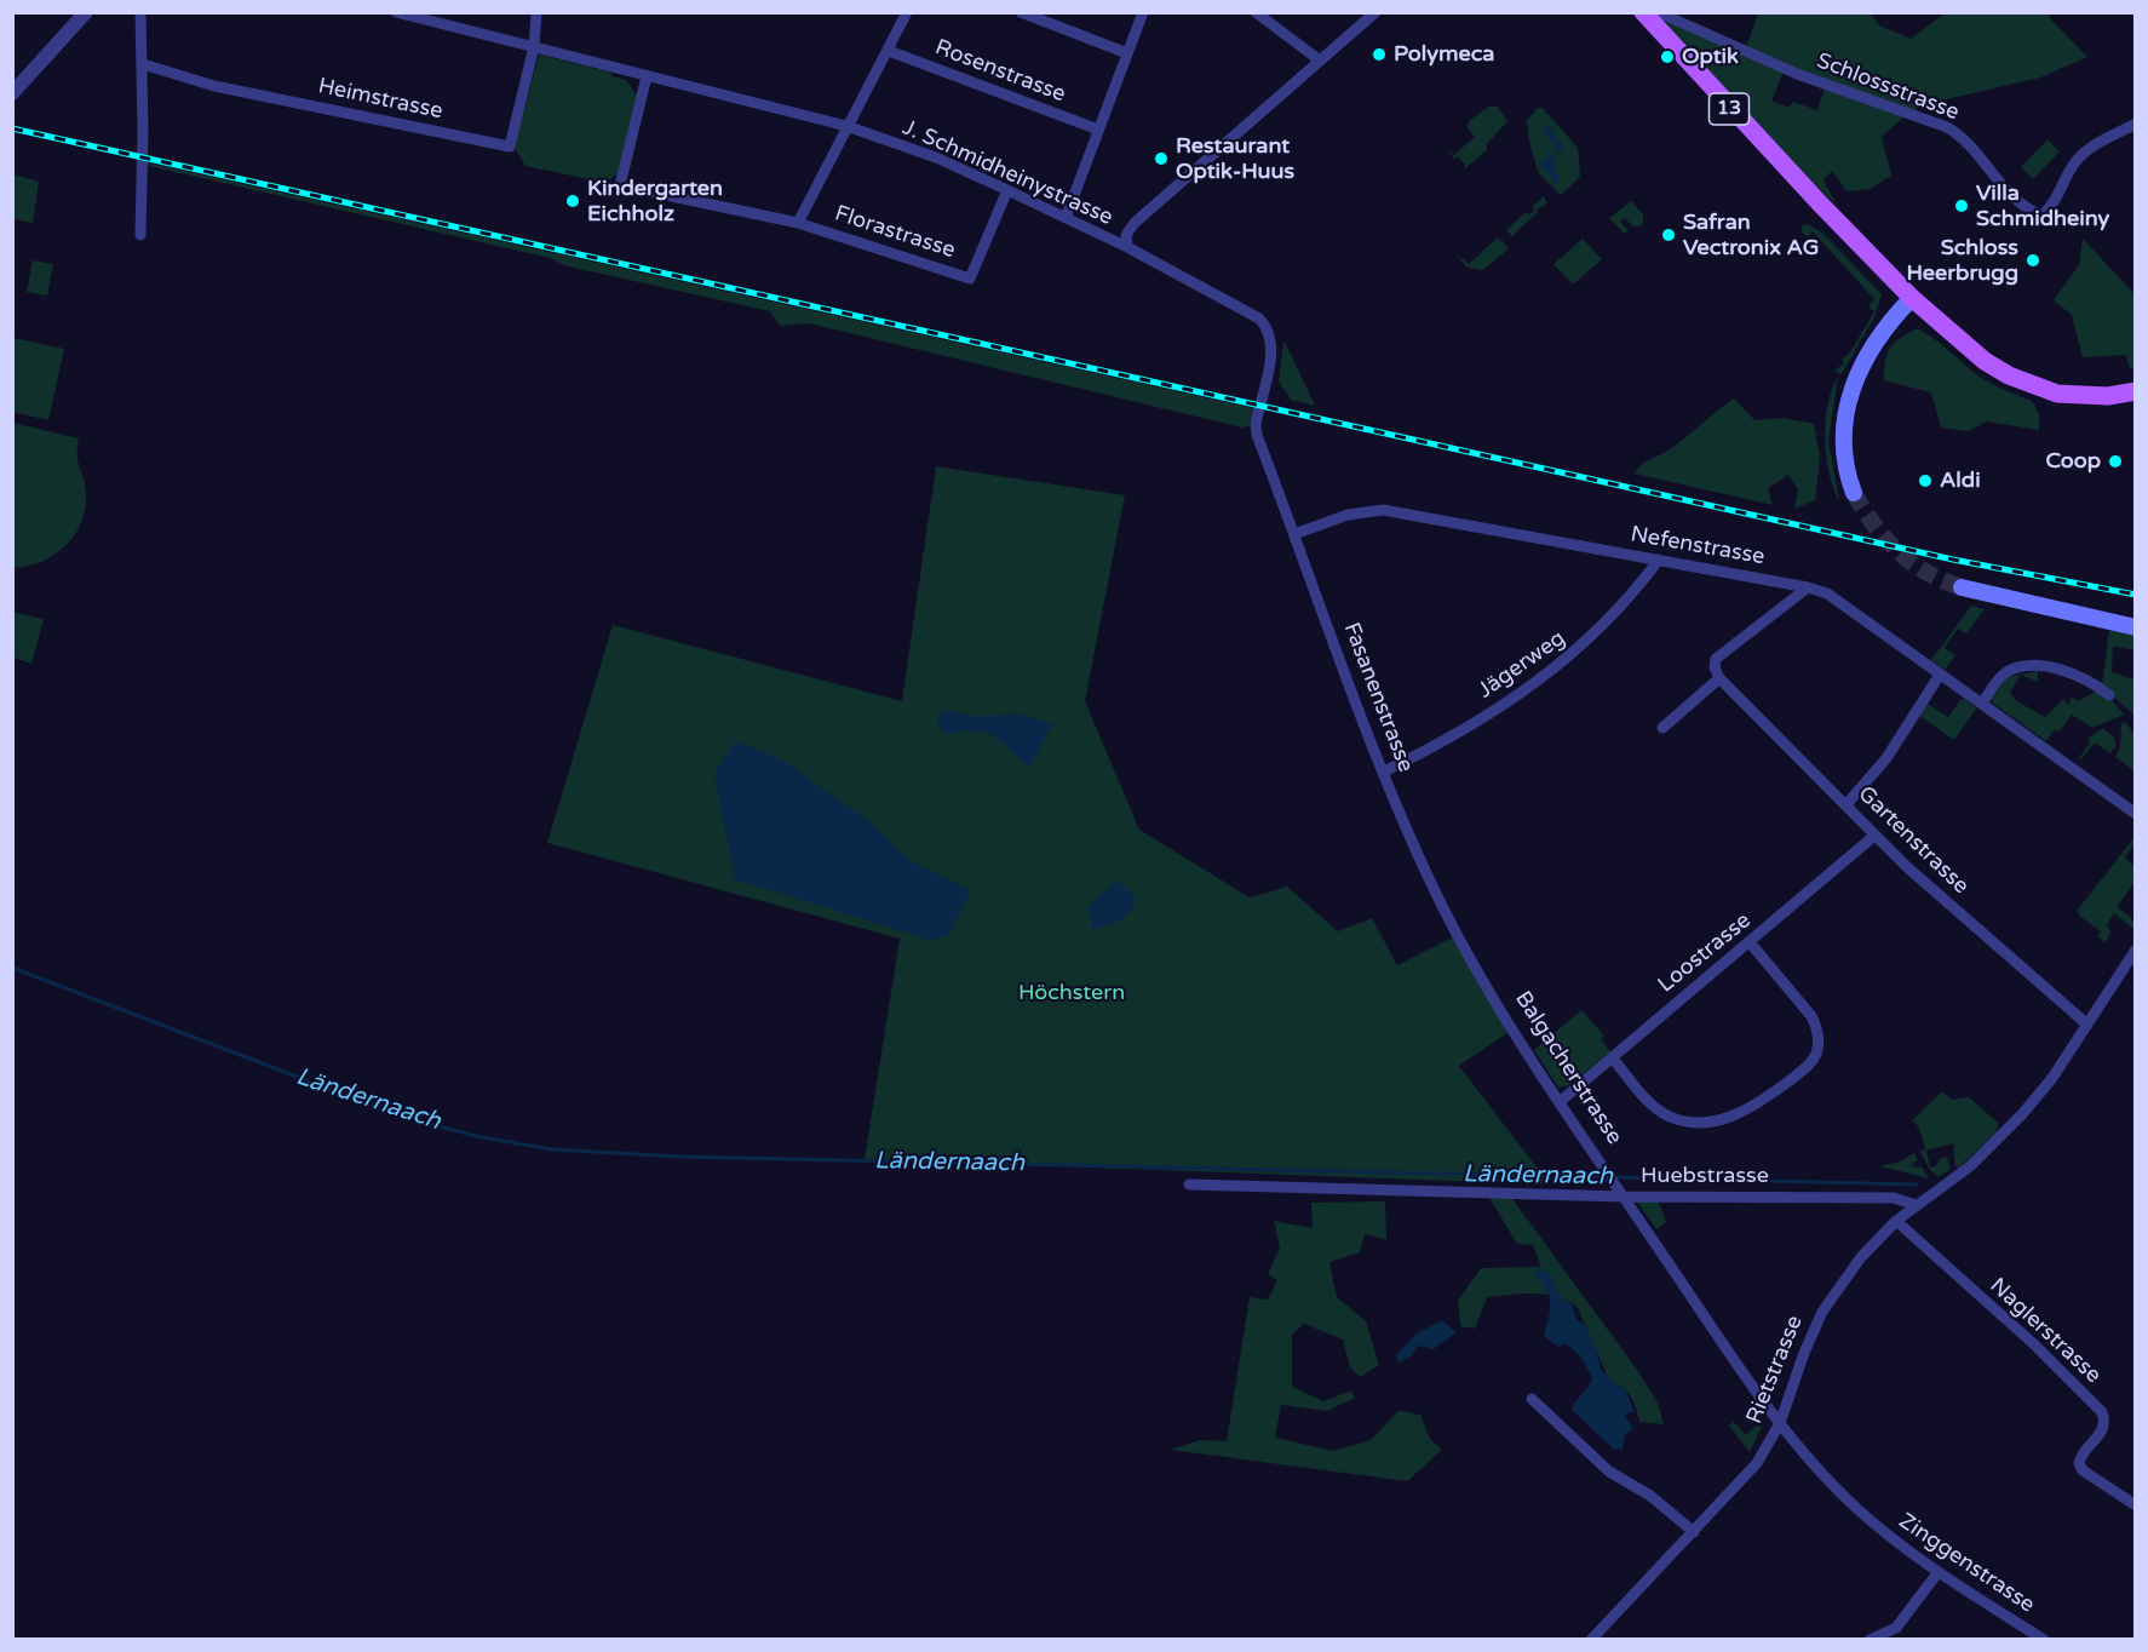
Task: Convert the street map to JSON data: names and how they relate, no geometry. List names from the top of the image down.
{
  "streets": {
    "main road": ["13"],
    "street": [
      "Rosenstrasse",
      "Schlossstrasse",
      "Heimstrasse",
      "J. Schmidheinystrasse",
      "Florastrasse",
      "Nefenstrasse",
      "Jägerweg",
      "Fasanenstrasse",
      "Gartenstrasse",
      "Loostrasse",
      "Balgacherstrasse",
      "Huebstrasse",
      "Naglerstrasse",
      "Rietstrasse",
      "Zinggenstrasse"
    ]
  },
  "crossings": [
    ["Schlossstrasse", "13"],
    ["Heimstrasse", "J. Schmidheinystrasse"],
    ["J. Schmidheinystrasse", "Florastrasse"],
    ["J. Schmidheinystrasse", "Nefenstrasse"],
    ["J. Schmidheinystrasse", "Fasanenstrasse"],
    ["Nefenstrasse", "Jägerweg"],
    ["Nefenstrasse", "Fasanenstrasse"],
    ["Jägerweg", "Fasanenstrasse"],
    ["Fasanenstrasse", "Balgacherstrasse"],
    ["Gartenstrasse", "Loostrasse"],
    ["Gartenstrasse", "Rietstrasse"],
    ["Loostrasse", "Balgacherstrasse"],
    ["Balgacherstrasse", "Huebstrasse"],
    ["Balgacherstrasse", "Rietstrasse"],
    ["Balgacherstrasse", "Zinggenstrasse"],
    ["Huebstrasse", "Rietstrasse"],
    ["Naglerstrasse", "Rietstrasse"],
    ["Rietstrasse", "Zinggenstrasse"]
  ],
  "water": ["Ländernaach"],
  "parks": ["Höchstern"],
  "places": [
    "Polymeca",
    "Optik",
    "Restaurant Optik-Huus",
    "Kindergarten Eichholz",
    "Villa Schmidheiny",
    "Safran Vectronix AG",
    "Schloss Heerbrugg",
    "Coop",
    "Aldi"
  ]
}
